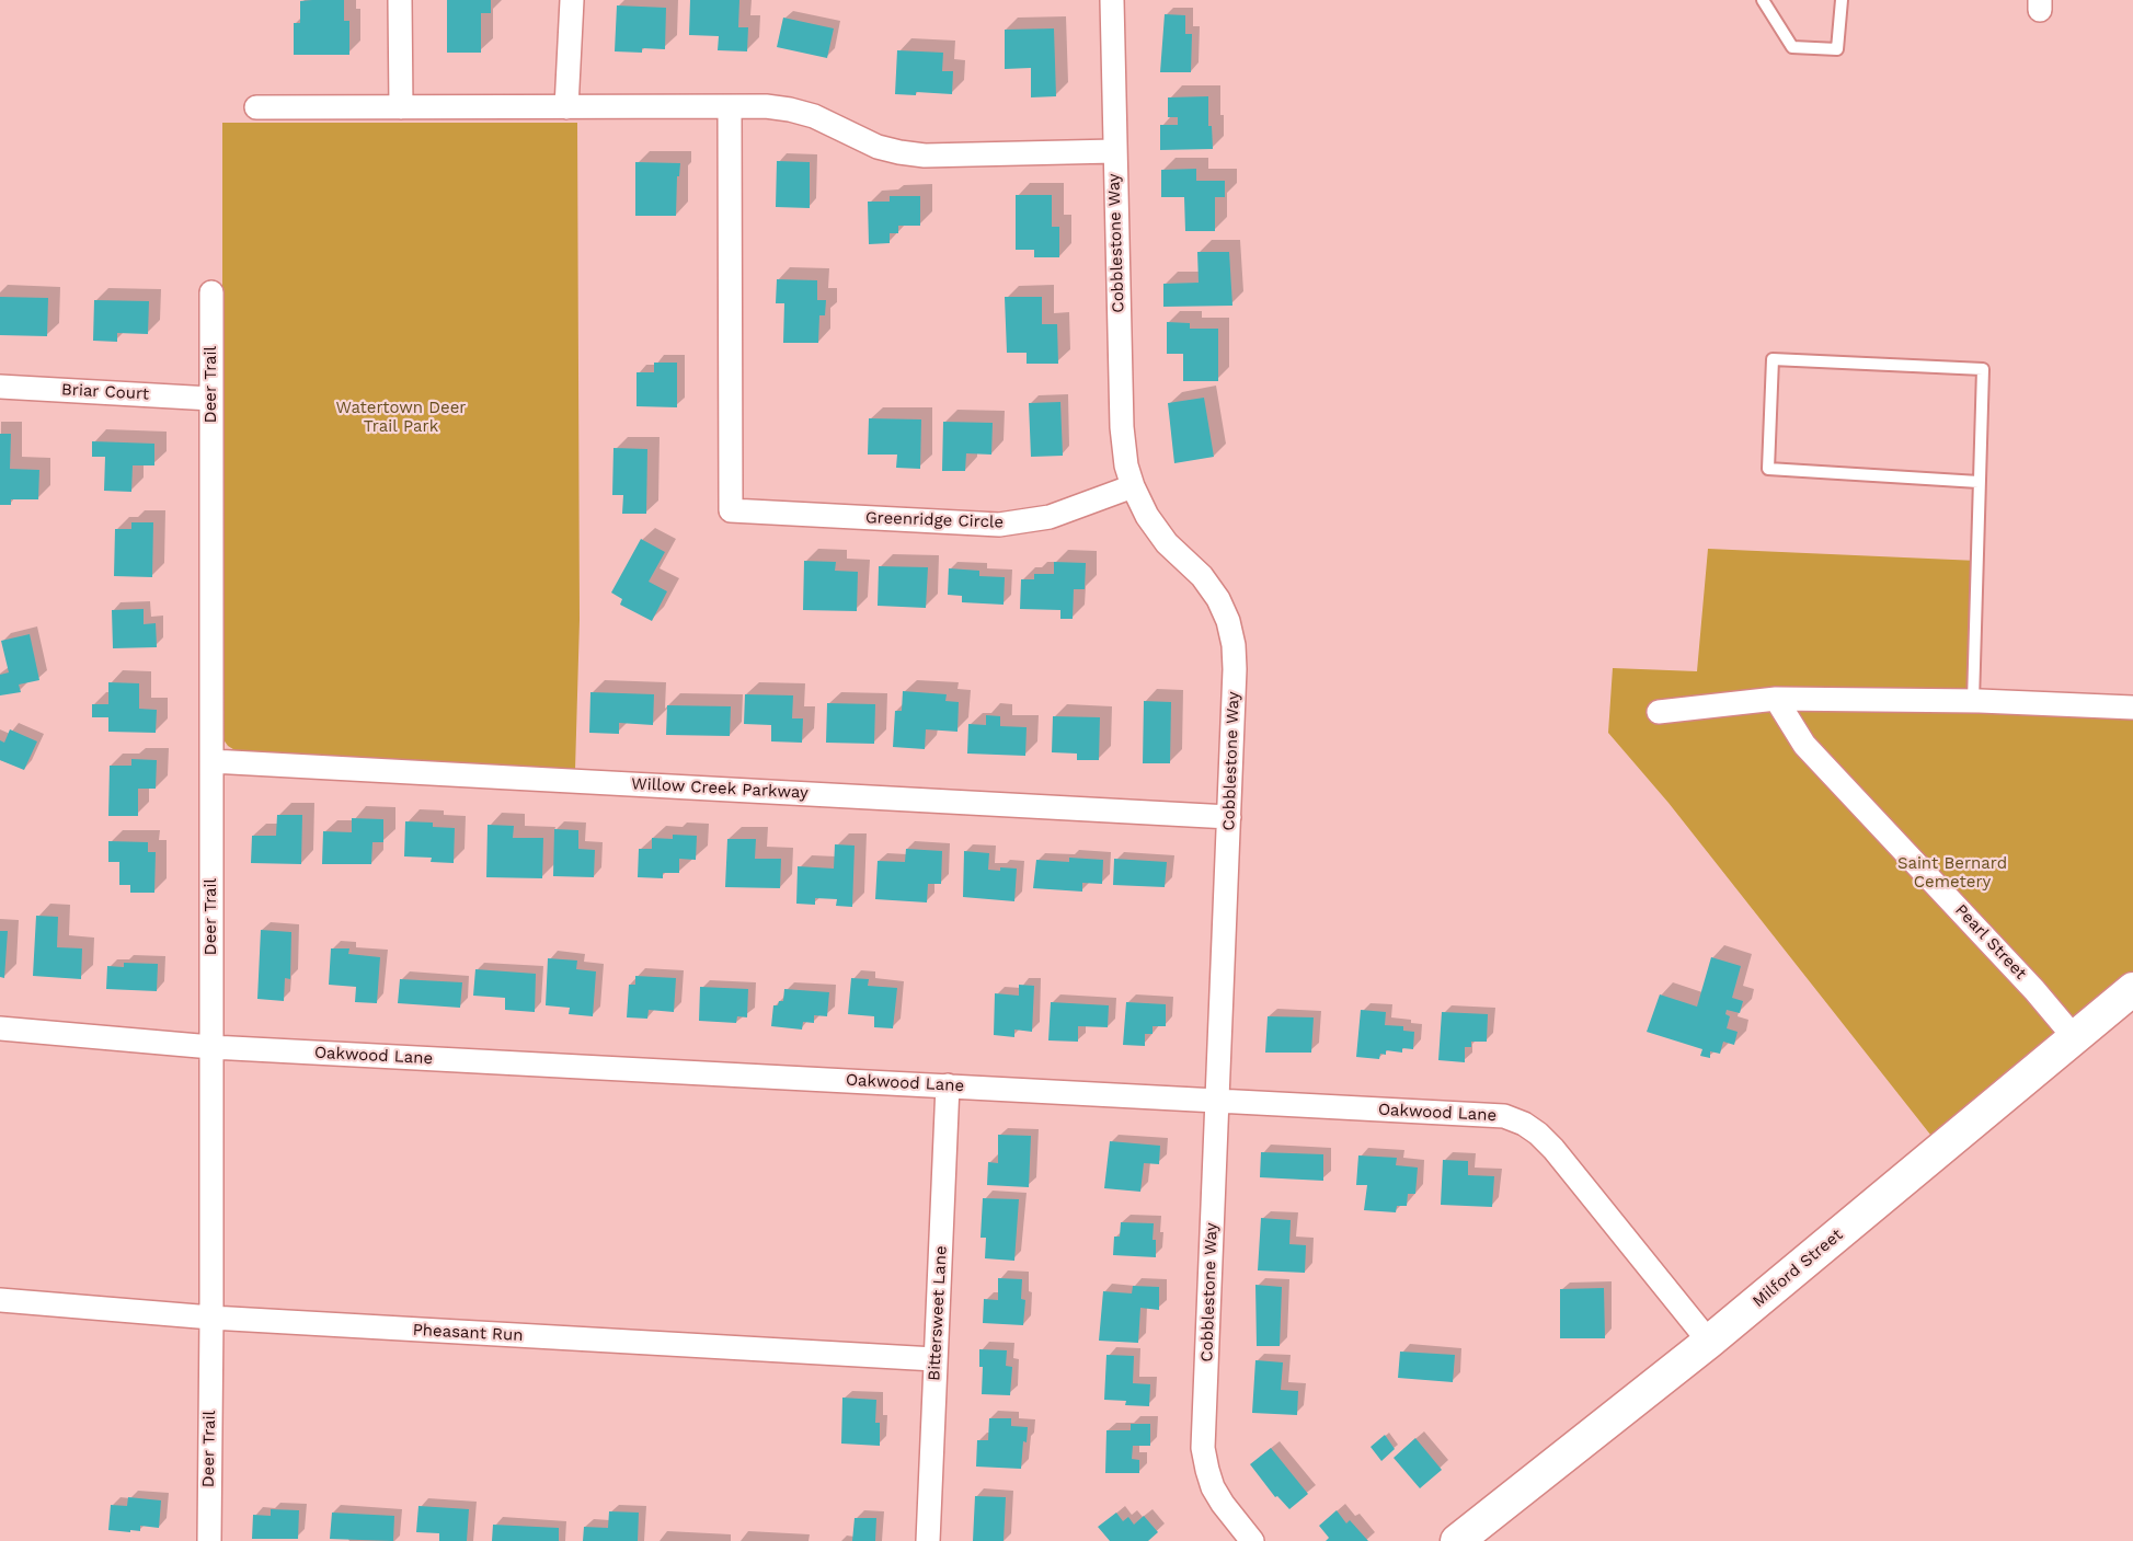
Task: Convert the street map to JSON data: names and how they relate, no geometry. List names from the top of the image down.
{
  "streets": {
    "main road": ["Milford Street"],
    "street": [
      "Cobblestone Way",
      "Deer Trail",
      "Briar Court",
      "Greenridge Circle",
      "Willow Creek Parkway",
      "Pearl Street",
      "Oakwood Lane",
      "Bittersweet Lane",
      "Pheasant Run"
    ]
  },
  "crossings": [
    ["Cobblestone Way", "Greenridge Circle"],
    ["Cobblestone Way", "Willow Creek Parkway"],
    ["Cobblestone Way", "Oakwood Lane"],
    ["Deer Trail", "Briar Court"],
    ["Deer Trail", "Willow Creek Parkway"],
    ["Deer Trail", "Oakwood Lane"],
    ["Deer Trail", "Pheasant Run"],
    ["Pearl Street", "Milford Street"],
    ["Oakwood Lane", "Milford Street"],
    ["Oakwood Lane", "Bittersweet Lane"],
    ["Bittersweet Lane", "Pheasant Run"]
  ],
  "parks": ["Watertown Deer Trail Park", "Saint Bernard Cemetery"]
}
